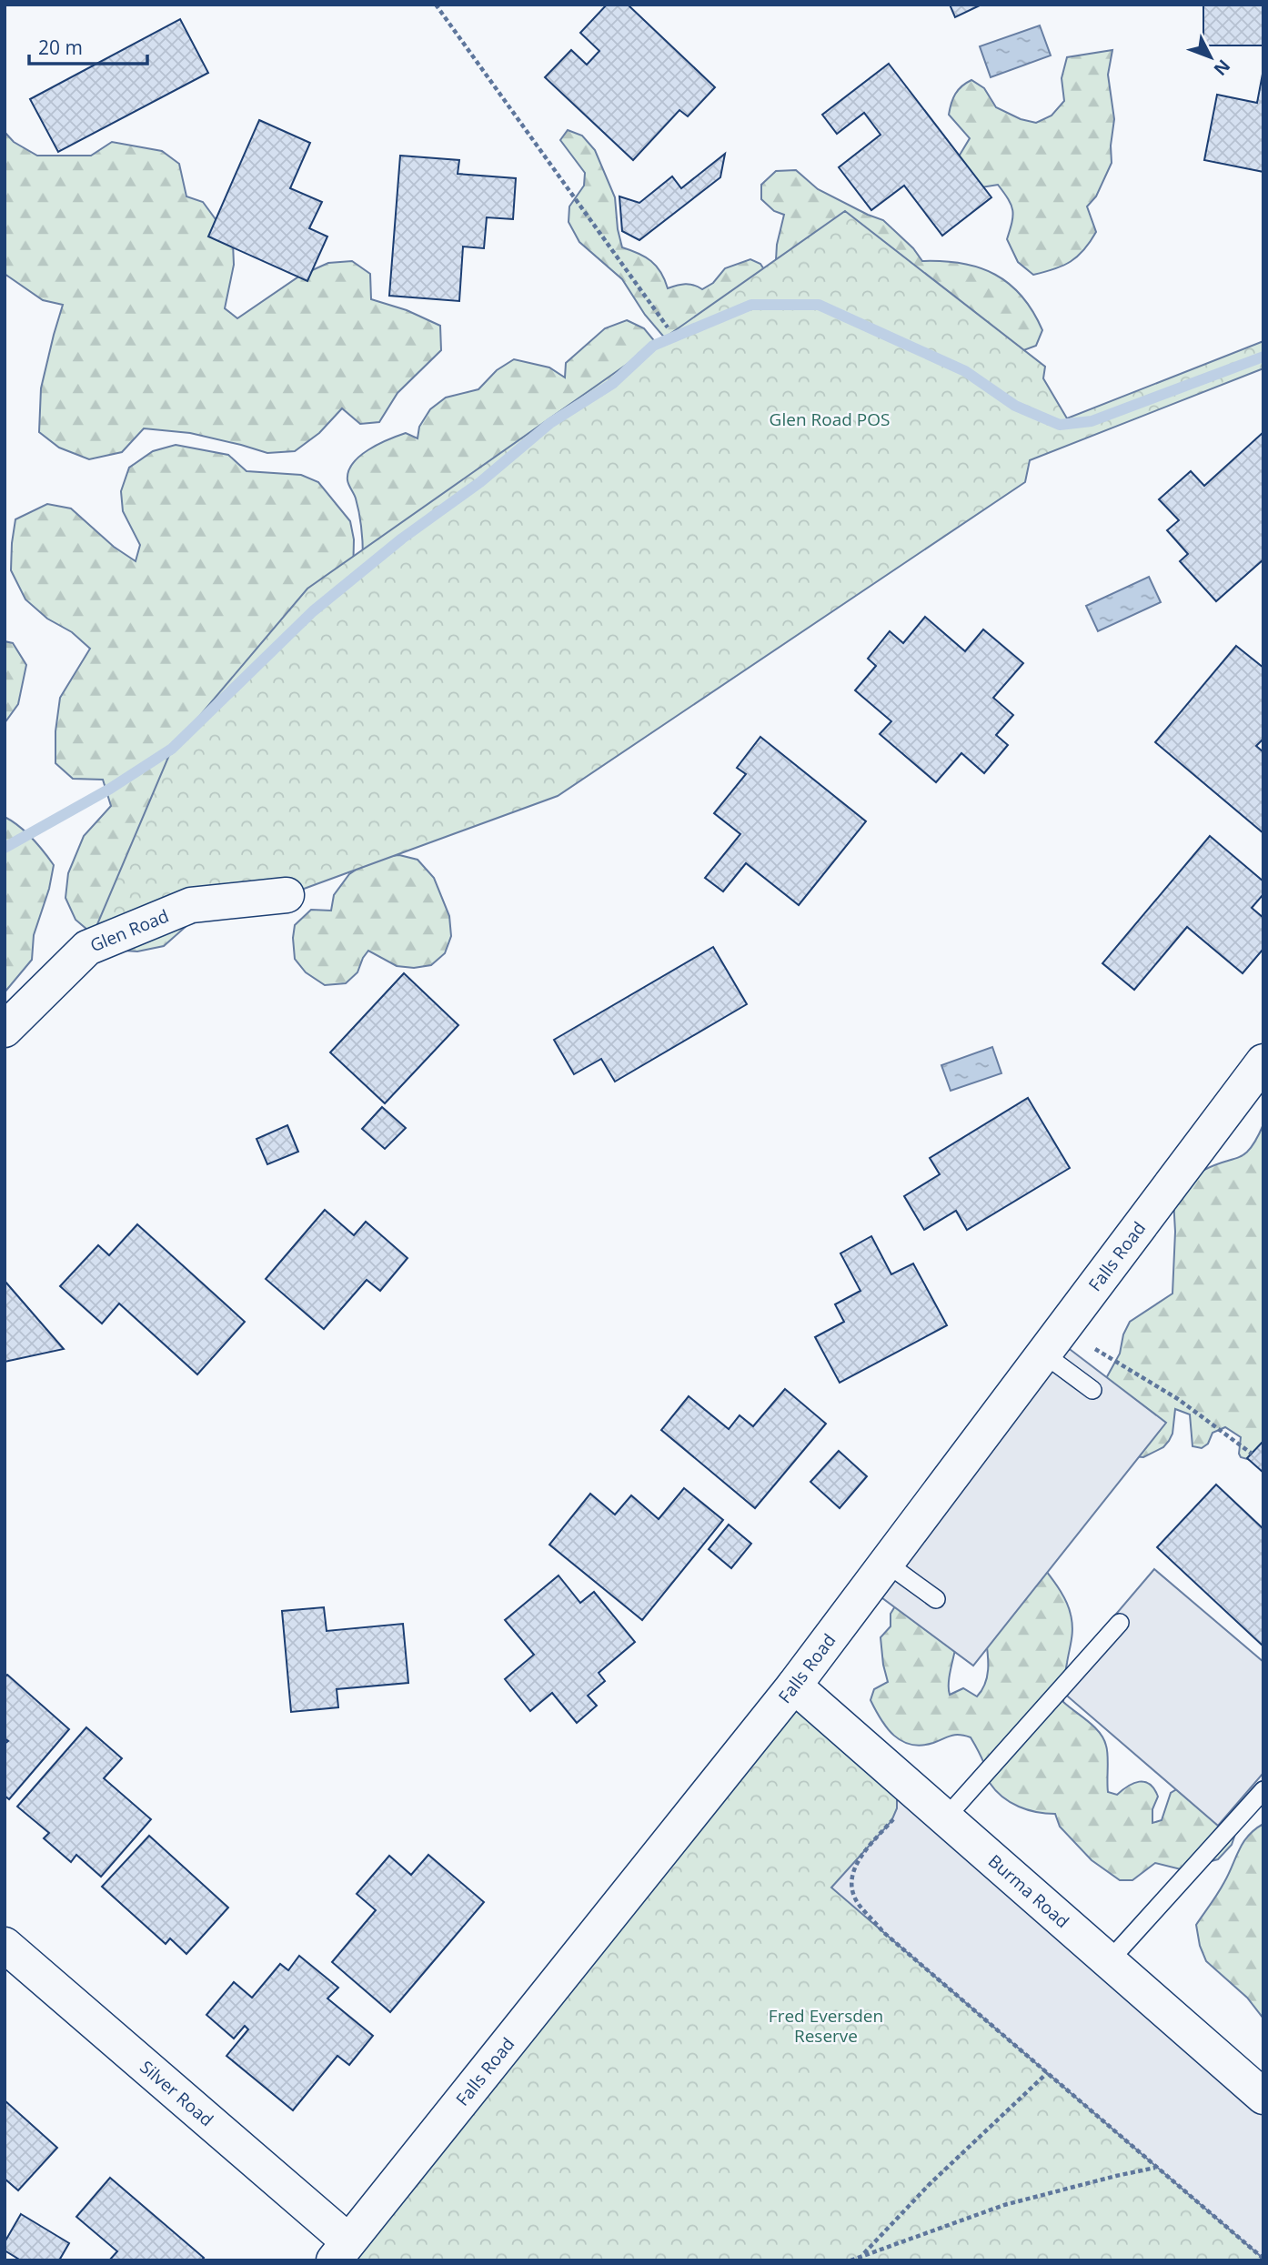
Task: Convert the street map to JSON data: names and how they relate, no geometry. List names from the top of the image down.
{
  "streets": {
    "street": [
      "Glen Road",
      "Falls Road",
      "Burma Road",
      "Silver Road"
    ]
  },
  "crossings": [
    ["Falls Road", "Burma Road"],
    ["Falls Road", "Silver Road"]
  ],
  "parks": ["Glen Road POS", "Fred Eversden Reserve"],
  "scale_bar": "20 m",
  "north": "bottom right"
}
